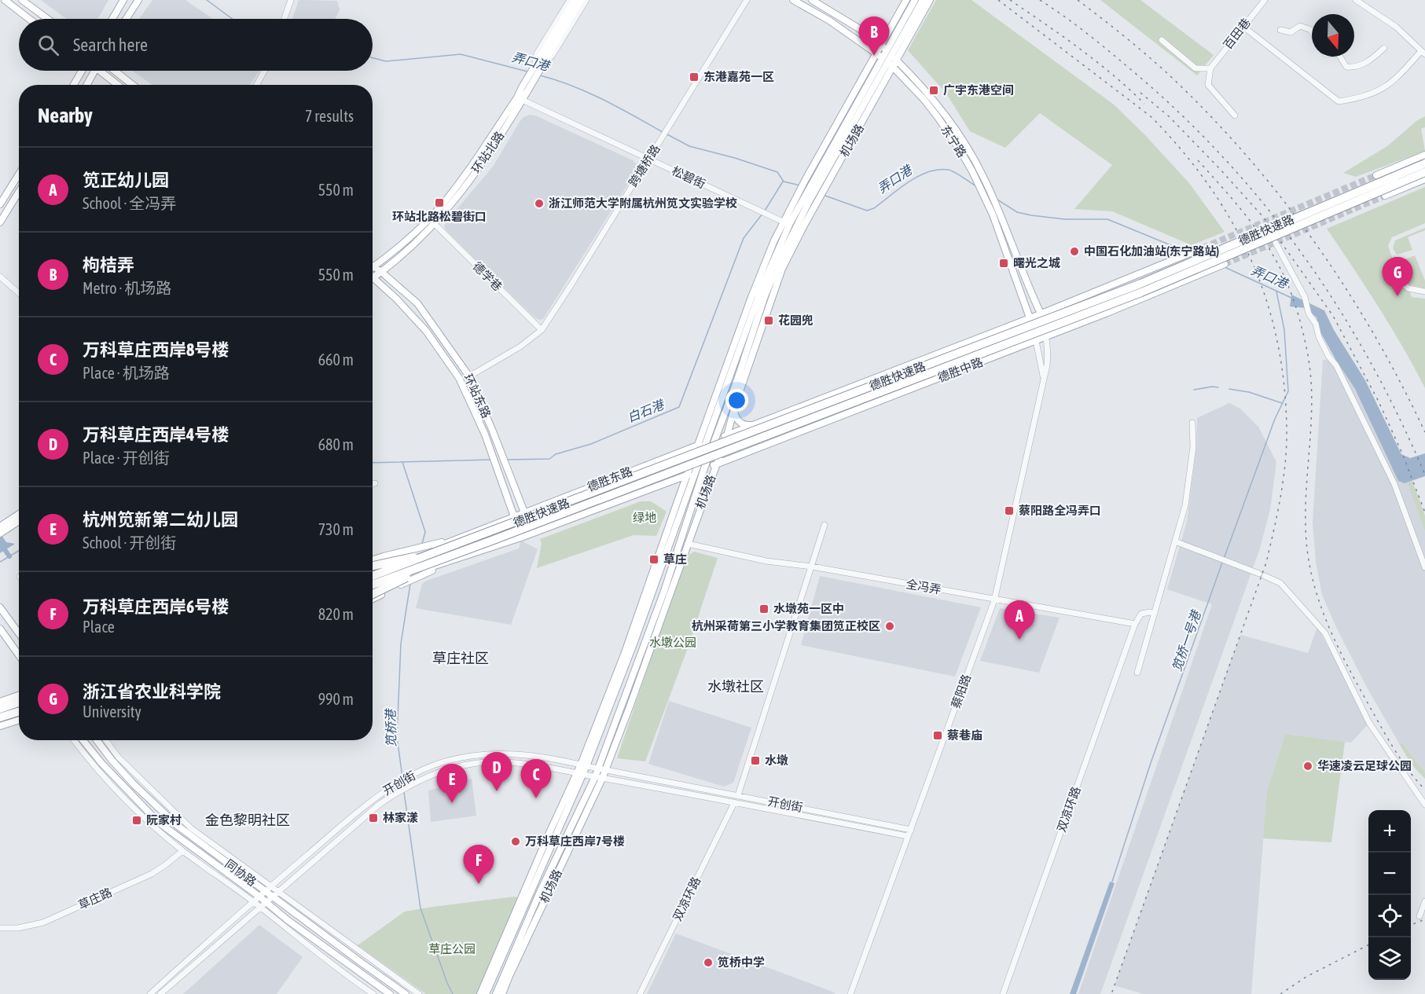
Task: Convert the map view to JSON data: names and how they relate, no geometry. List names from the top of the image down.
{
  "streets": {
    "highway": ["德胜快速路"],
    "main road": [
      "机场路",
      "东宁路",
      "环站北路",
      "德胜中路",
      "环站东路",
      "德胜东路",
      "同协路"
    ],
    "street": [
      "百田巷",
      "跨塘桥路",
      "松碧街",
      "德学巷",
      "全冯弄",
      "蔡阳路",
      "开创街",
      "双凉环路",
      "草庄路"
    ]
  },
  "crossings": [
    ["机场路", "东宁路"],
    ["机场路", "松碧街"],
    ["机场路", "德胜中路"],
    ["机场路", "德胜东路"],
    ["机场路", "全冯弄"],
    ["机场路", "开创街"],
    ["东宁路", "德胜中路"],
    ["东宁路", "蔡阳路"],
    ["环站北路", "松碧街"],
    ["环站北路", "德学巷"],
    ["环站北路", "环站东路"],
    ["跨塘桥路", "松碧街"],
    ["跨塘桥路", "德学巷"],
    ["跨塘桥路", "环站东路"],
    ["德胜快速路", "德胜东路"],
    ["德胜中路", "德胜东路"],
    ["德胜中路", "蔡阳路"],
    ["环站东路", "德胜东路"],
    ["全冯弄", "蔡阳路"],
    ["全冯弄", "双凉环路"],
    ["蔡阳路", "开创街"],
    ["开创街", "双凉环路"],
    ["开创街", "同协路"]
  ],
  "districts": ["草庄社区", "水墩社区", "金色黎明社区"],
  "water": [
    "弄口港",
    "白石港",
    "笕桥一号港",
    "笕桥港"
  ],
  "parks": ["绿地", "水墩公园", "草庄公园"],
  "places": {
    "transit": [
      "东港嘉苑一区",
      "广宇东港空间",
      "环站北路松碧街口",
      "曙光之城",
      "花园兜",
      "蔡阳路全冯弄口",
      "草庄",
      "水墩苑一区中",
      "蔡巷庙",
      "水墩",
      "林家漾",
      "阮家村"
    ],
    "other": [
      "浙江师范大学附属杭州笕文实验学校",
      "中国石化加油站(东宁路站)",
      "杭州采荷第三小学教育集团笕正校区",
      "华速凌云足球公园",
      "万科草庄西岸7号楼",
      "笕桥中学"
    ]
  },
  "north": "bottom",
  "page": {
    "pins": [
      "B",
      "G",
      "A",
      "D",
      "C",
      "E",
      "F"
    ],
    "search": "Search here",
    "heading": ["Nearby", "7 results"],
    "list": [
      {
        "mark": "A",
        "name": "笕正幼儿园",
        "note": "School · 全冯弄",
        "value": "550 m"
      },
      {
        "mark": "B",
        "name": "枸桔弄",
        "note": "Metro · 机场路",
        "value": "550 m"
      },
      {
        "mark": "C",
        "name": "万科草庄西岸8号楼",
        "note": "Place · 机场路",
        "value": "660 m"
      },
      {
        "mark": "D",
        "name": "万科草庄西岸4号楼",
        "note": "Place · 开创街",
        "value": "680 m"
      },
      {
        "mark": "E",
        "name": "杭州笕新第二幼儿园",
        "note": "School · 开创街",
        "value": "730 m"
      },
      {
        "mark": "F",
        "name": "万科草庄西岸6号楼",
        "note": "Place",
        "value": "820 m"
      },
      {
        "mark": "G",
        "name": "浙江省农业科学院",
        "note": "University",
        "value": "990 m"
      }
    ],
    "map_buttons": ["+", "−"]
  }
}
